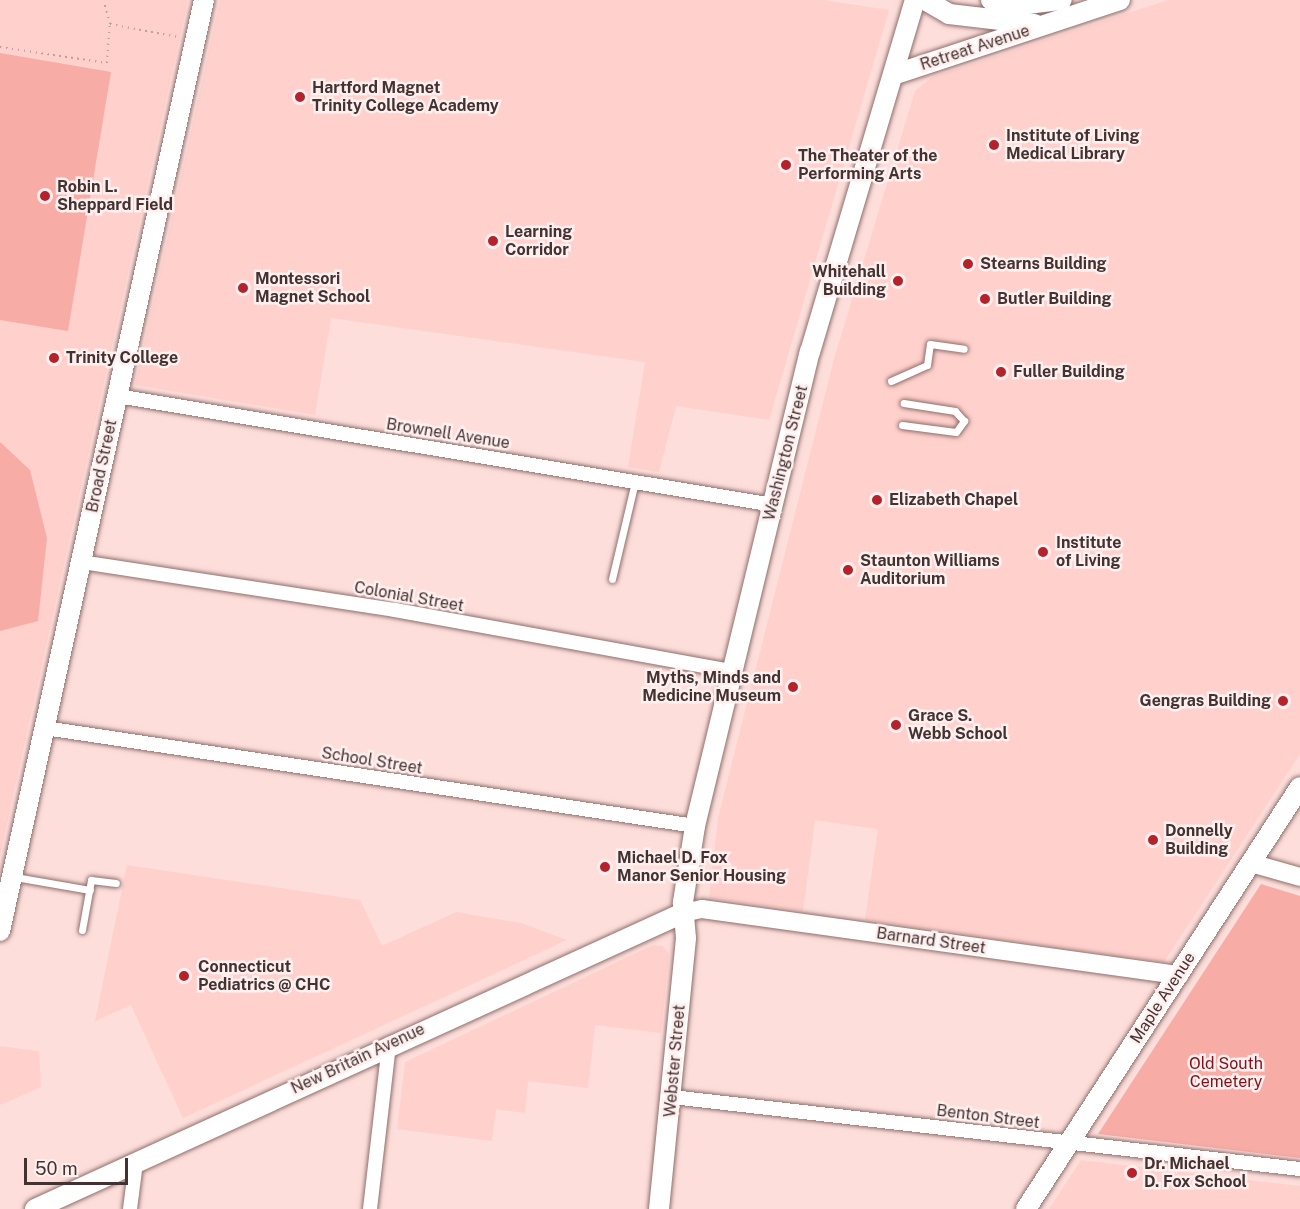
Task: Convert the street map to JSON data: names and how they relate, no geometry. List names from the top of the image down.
{
  "streets": {
    "main road": [
      "Retreat Avenue",
      "Washington Street",
      "Broad Street",
      "Maple Avenue",
      "New Britain Avenue",
      "Webster Street"
    ],
    "street": [
      "Brownell Avenue",
      "Colonial Street",
      "School Street",
      "Barnard Street",
      "Benton Street"
    ]
  },
  "crossings": [
    ["Retreat Avenue", "Washington Street"],
    ["Brownell Avenue", "Washington Street"],
    ["Brownell Avenue", "Broad Street"],
    ["Washington Street", "Colonial Street"],
    ["Washington Street", "School Street"],
    ["Washington Street", "Barnard Street"],
    ["Washington Street", "New Britain Avenue"],
    ["Washington Street", "Webster Street"],
    ["Broad Street", "Colonial Street"],
    ["Broad Street", "School Street"],
    ["Barnard Street", "Maple Avenue"],
    ["Barnard Street", "New Britain Avenue"],
    ["Barnard Street", "Webster Street"],
    ["Maple Avenue", "Benton Street"],
    ["New Britain Avenue", "Webster Street"],
    ["Webster Street", "Benton Street"]
  ],
  "parks": ["Old South Cemetery"],
  "places": [
    "Hartford Magnet Trinity College Academy",
    "Institute of Living Medical Library",
    "The Theater of the Performing Arts",
    "Robin L. Sheppard Field",
    "Learning Corridor",
    "Stearns Building",
    "Whitehall Building",
    "Montessori Magnet School",
    "Butler Building",
    "Trinity College",
    "Fuller Building",
    "Elizabeth Chapel",
    "Institute of Living",
    "Staunton Williams Auditorium",
    "Myths, Minds and Medicine Museum",
    "Gengras Building",
    "Grace S. Webb School",
    "Donnelly Building",
    "Michael D. Fox Manor Senior Housing",
    "Connecticut Pediatrics @ CHC",
    "Dr. Michael D. Fox School"
  ],
  "scale_bar": "50 m"
}
